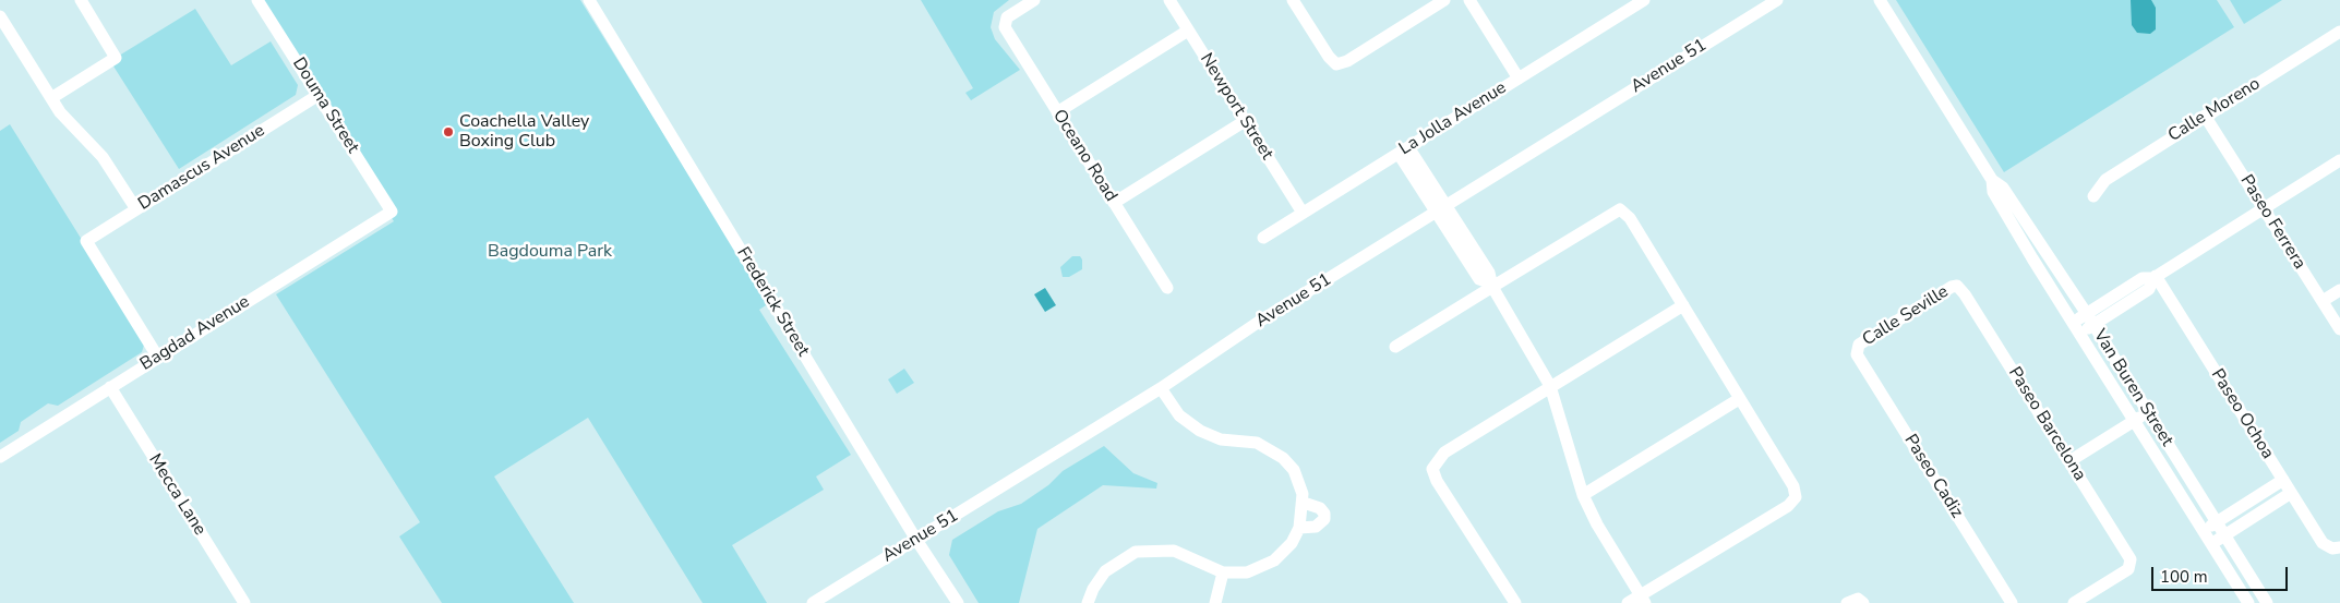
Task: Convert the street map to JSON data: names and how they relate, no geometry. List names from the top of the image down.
{
  "streets": {
    "street": [
      "Avenue 51",
      "Douma Street",
      "Newport Street",
      "Calle Moreno",
      "La Jolla Avenue",
      "Oceano Road",
      "Damascus Avenue",
      "Paseo Ferrera",
      "Frederick Street",
      "Calle Seville",
      "Bagdad Avenue",
      "Van Buren Street",
      "Paseo Ochoa",
      "Paseo Barcelona",
      "Paseo Cadiz",
      "Mecca Lane"
    ]
  },
  "crossings": [
    ["Avenue 51", "Frederick Street"],
    ["Douma Street", "Damascus Avenue"],
    ["Douma Street", "Bagdad Avenue"],
    ["Newport Street", "La Jolla Avenue"],
    ["Calle Moreno", "Paseo Ferrera"],
    ["Damascus Avenue", "Bagdad Avenue"],
    ["Calle Seville", "Paseo Barcelona"],
    ["Calle Seville", "Paseo Cadiz"],
    ["Bagdad Avenue", "Mecca Lane"]
  ],
  "parks": ["Bagdouma Park"],
  "places": ["Coachella Valley Boxing Club"],
  "scale_bar": "100 m"
}
